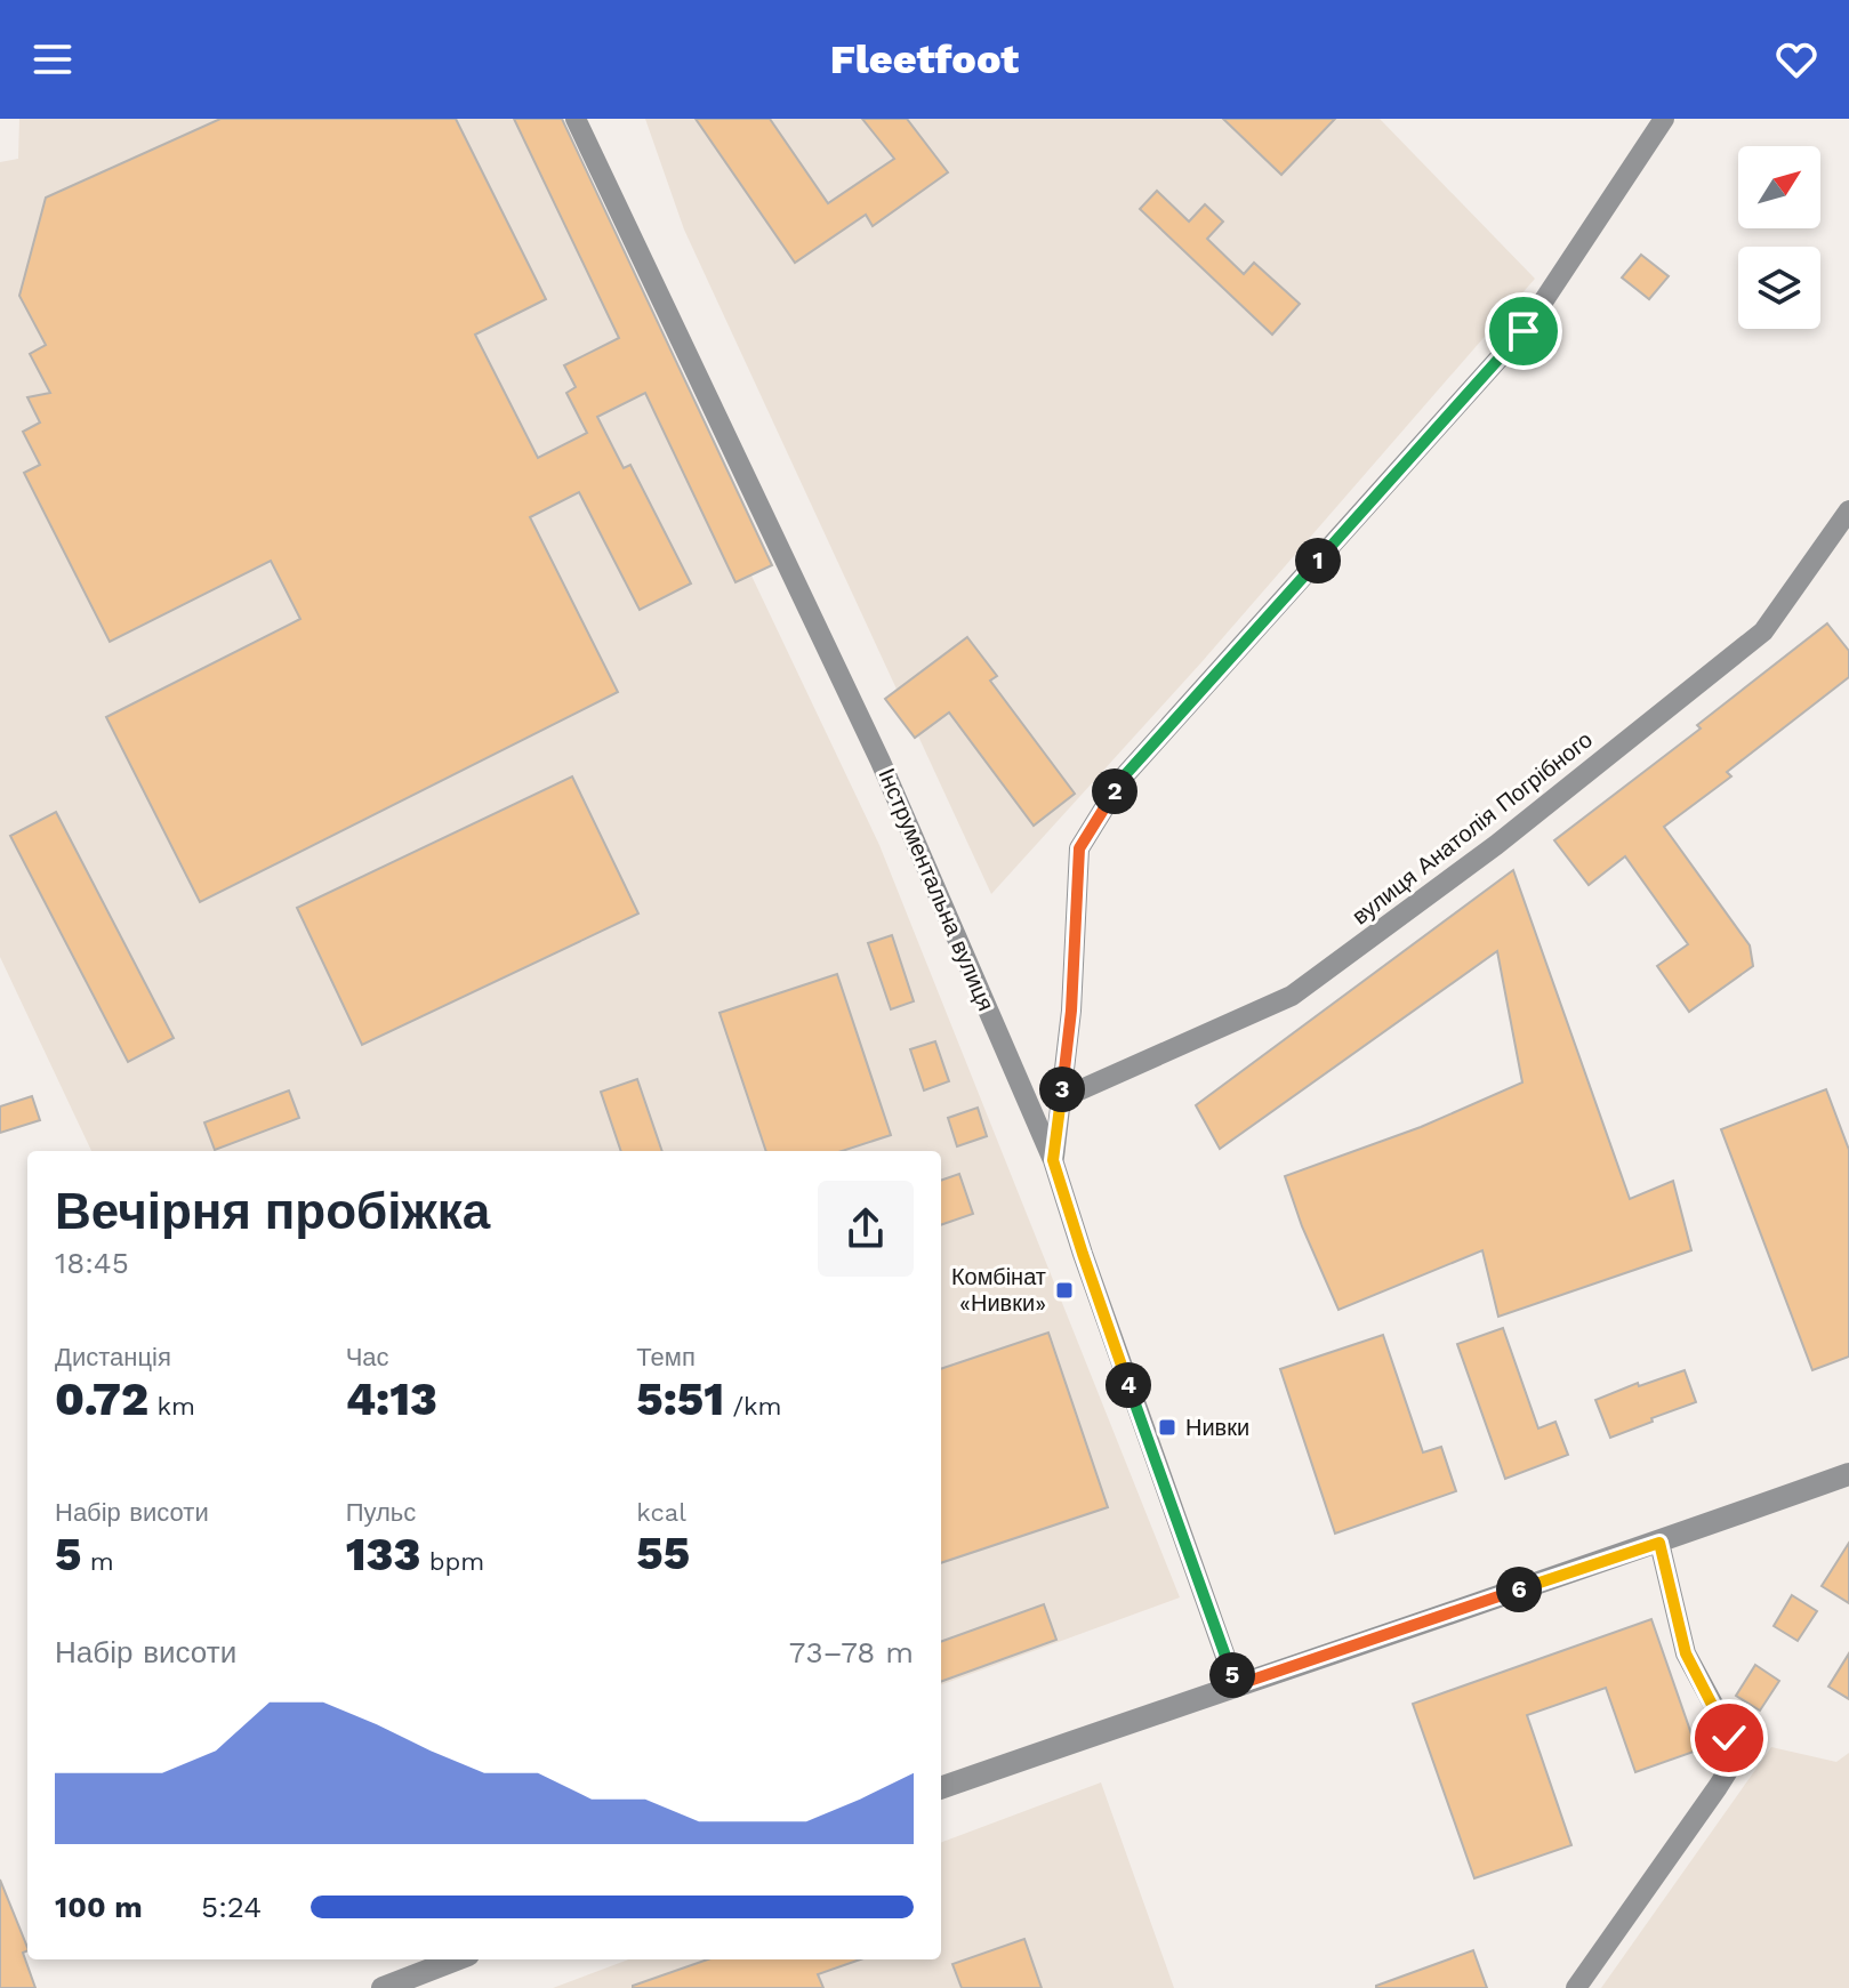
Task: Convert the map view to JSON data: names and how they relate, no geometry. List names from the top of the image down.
{
  "streets": {
    "street": ["вулиця Анатолія Погрібного", "Інструментальна вулиця"]
  },
  "places": {
    "transit": ["Комбінат «Нивки»", "Нивки"]
  },
  "north": "top right",
  "page": {
    "header": "Fleetfoot",
    "pins": [
      "1",
      "2",
      "3",
      "4",
      "6",
      "5"
    ],
    "heading": ["Вечірня пробіжка", "18:45"],
    "stats": [
      ["Дистанція", "0.72 km"],
      ["Час", "4:13"],
      ["Темп", "5:51 /km"],
      ["Набір висоти", "5 m"],
      ["Пульс", "133 bpm"],
      ["kcal", "55"]
    ],
    "chart": ["Набір висоти", "73–78 m"],
    "list": [
      {
        "name": "100 m",
        "note": "5:24"
      }
    ]
  }
}
